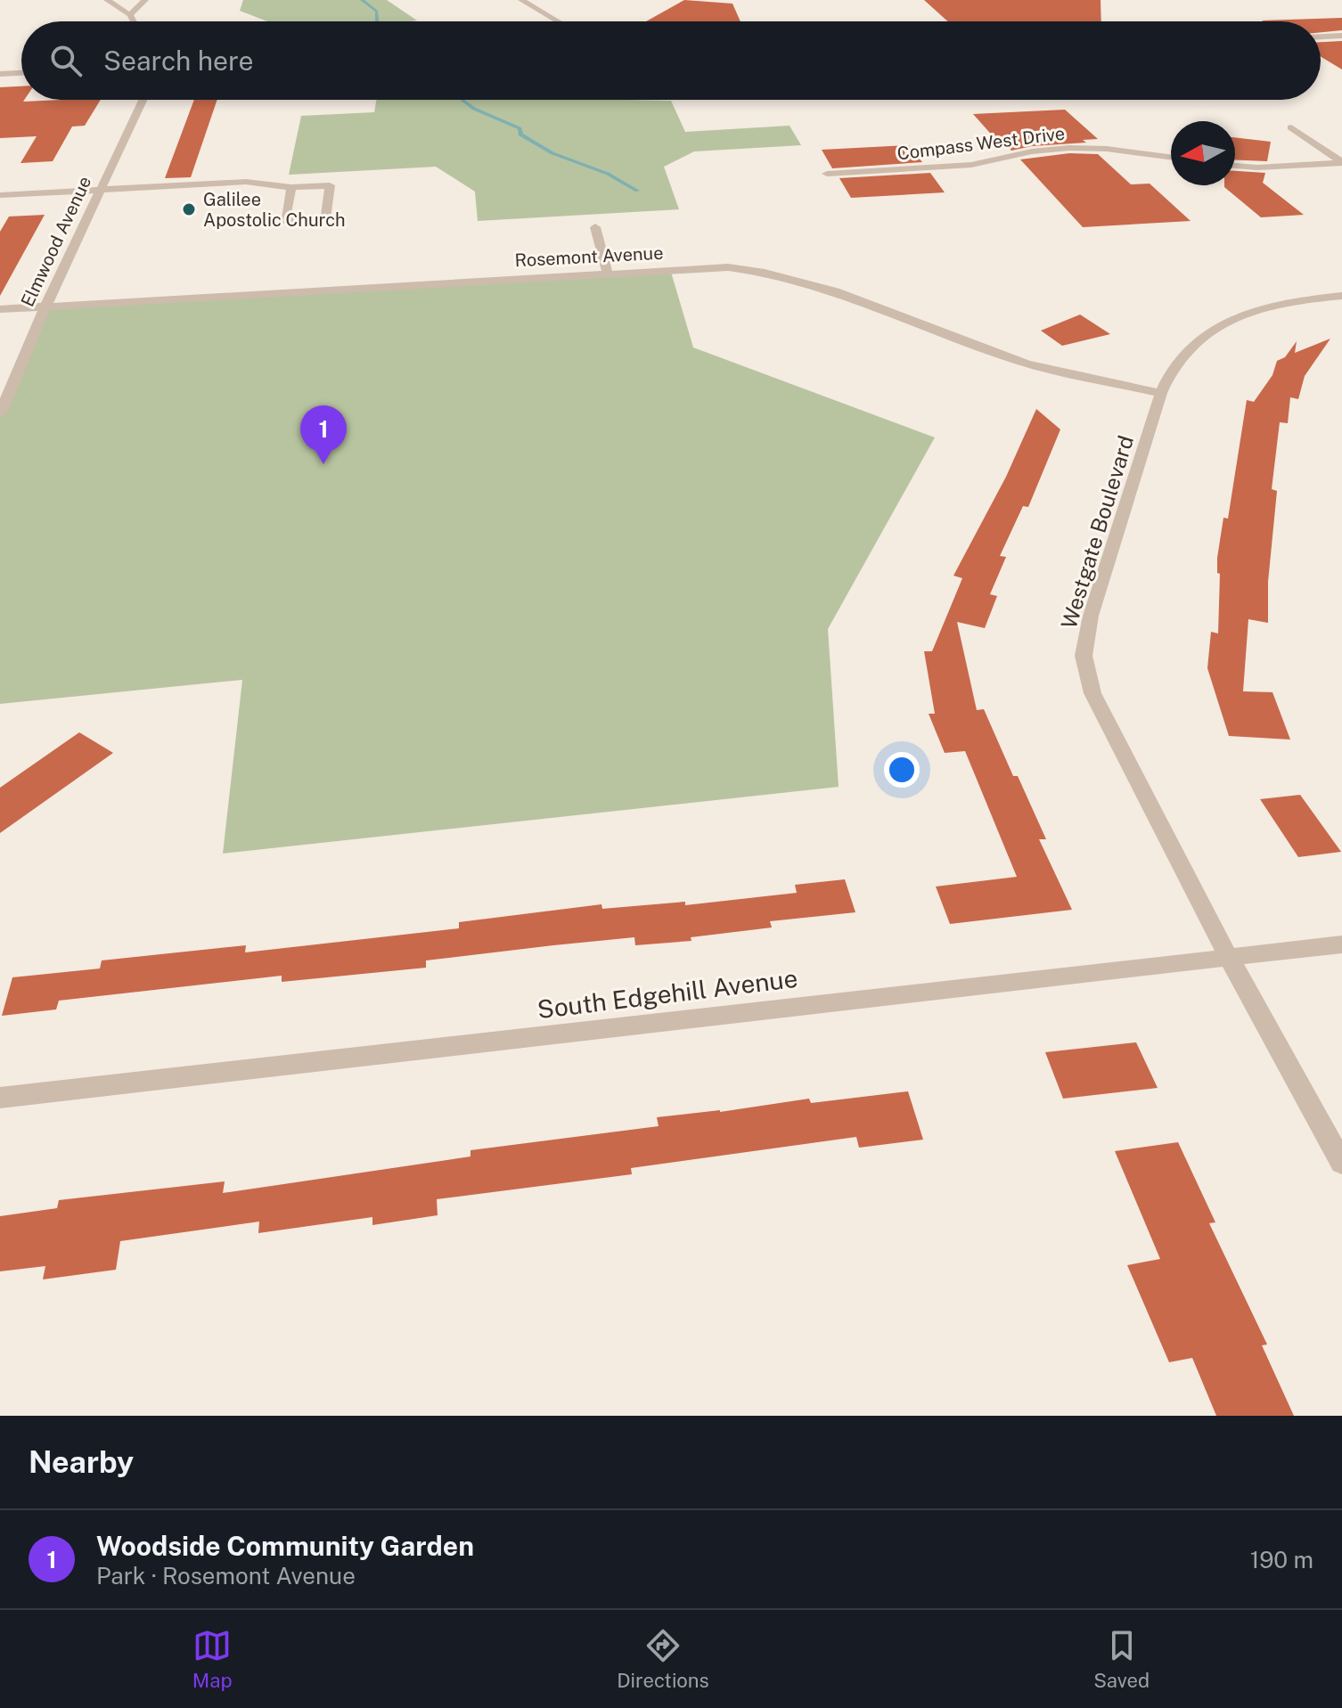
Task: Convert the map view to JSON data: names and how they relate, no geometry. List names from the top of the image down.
{
  "streets": {
    "street": [
      "Compass West Drive",
      "Elmwood Avenue",
      "Rosemont Avenue",
      "Westgate Boulevard",
      "South Edgehill Avenue"
    ]
  },
  "crossings": [
    ["Elmwood Avenue", "Rosemont Avenue"],
    ["Rosemont Avenue", "Westgate Boulevard"],
    ["Westgate Boulevard", "South Edgehill Avenue"]
  ],
  "places": ["Galilee Apostolic Church"],
  "north": "left",
  "page": {
    "search": "Search here",
    "pins": "1",
    "heading": "Nearby",
    "list": [
      {
        "mark": "1",
        "name": "Woodside Community Garden",
        "note": "Park · Rosemont Avenue",
        "value": "190 m"
      }
    ],
    "nav": ["Map", "Directions", "Saved"]
  }
}
